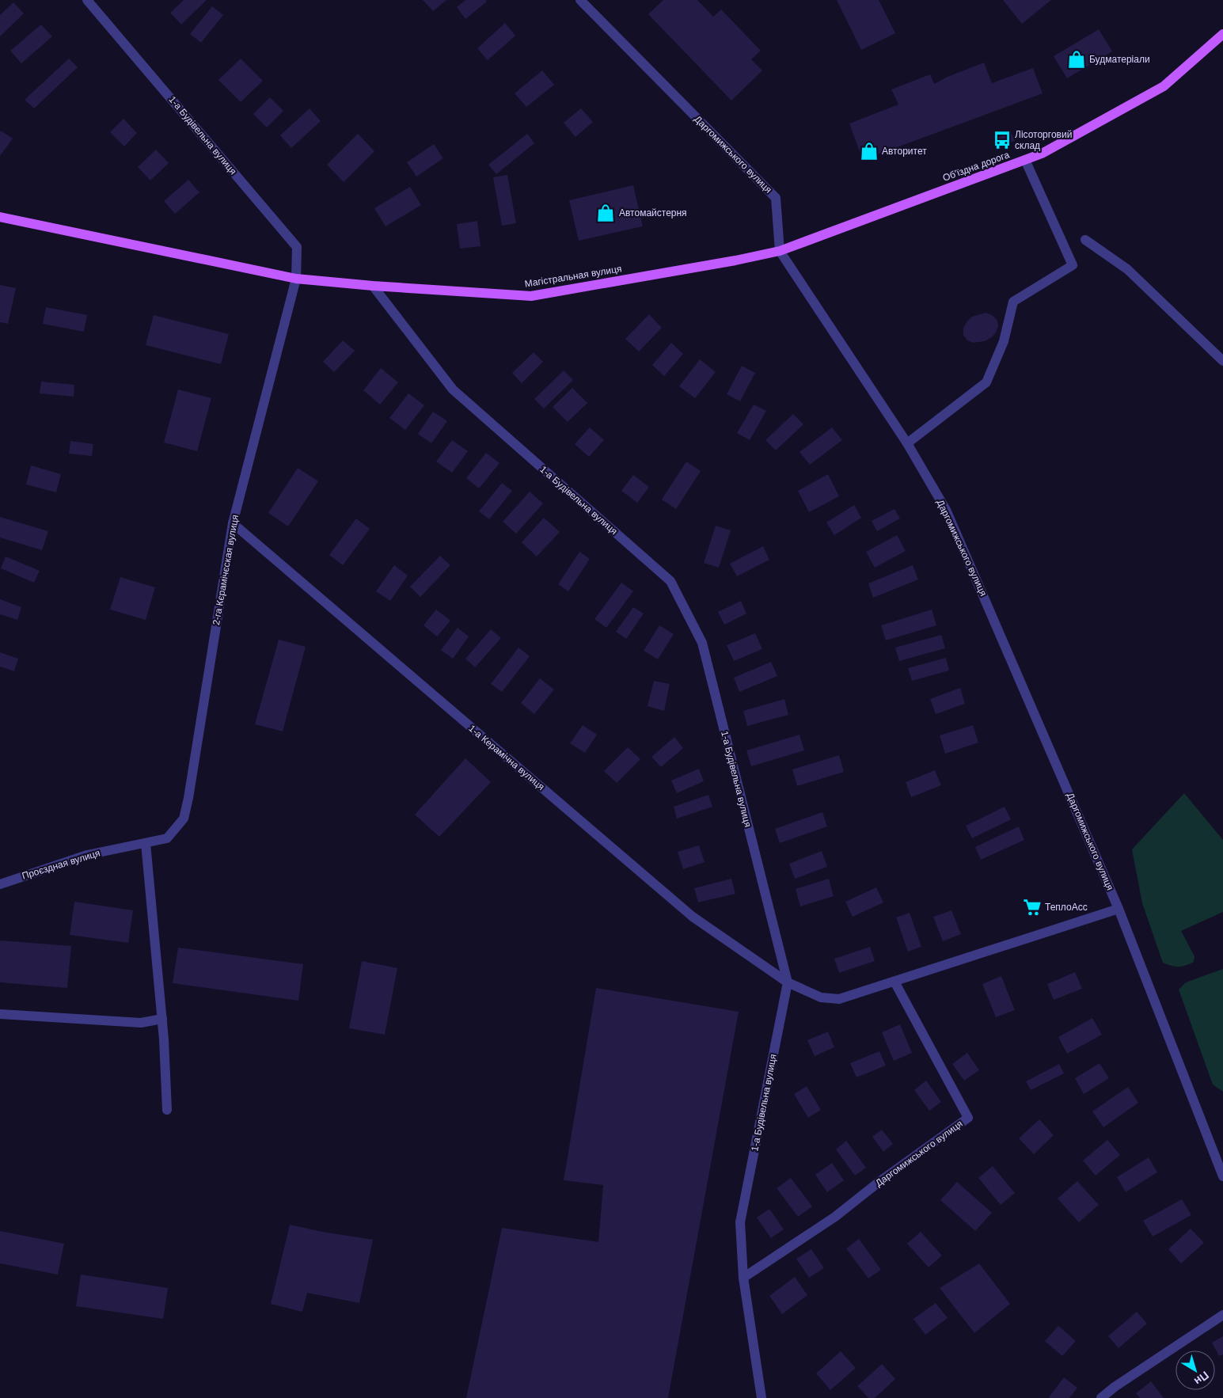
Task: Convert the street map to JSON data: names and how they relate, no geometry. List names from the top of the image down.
{
  "streets": {
    "main road": ["Об'їздна дорога", "Магістральная вулиця"],
    "street": [
      "1-а Будівельна вулиця",
      "Даргомижського вулиця",
      "2-га Кєрамічєская вулиця",
      "1-а Керамічна вулиця",
      "Проєздная вулиця"
    ]
  },
  "crossings": [
    ["1-а Будівельна вулиця", "Даргомижського вулиця"],
    ["1-а Будівельна вулиця", "Магістральная вулиця"],
    ["1-а Будівельна вулиця", "2-га Кєрамічєская вулиця"],
    ["1-а Будівельна вулиця", "1-а Керамічна вулиця"],
    ["Даргомижського вулиця", "Об'їздна дорога"],
    ["Даргомижського вулиця", "Магістральная вулиця"],
    ["Даргомижського вулиця", "1-а Керамічна вулиця"],
    ["Об'їздна дорога", "Магістральная вулиця"],
    ["Магістральная вулиця", "2-га Кєрамічєская вулиця"],
    ["2-га Кєрамічєская вулиця", "1-а Керамічна вулиця"],
    ["2-га Кєрамічєская вулиця", "Проєздная вулиця"]
  ],
  "places": {
    "shop": ["Будматеріали", "Авторитет", "Автомайстерня"],
    "bus stop": ["Лісоторговий склад"],
    "supermarket": ["ТеплоАсс"]
  },
  "north": "bottom right"
}
